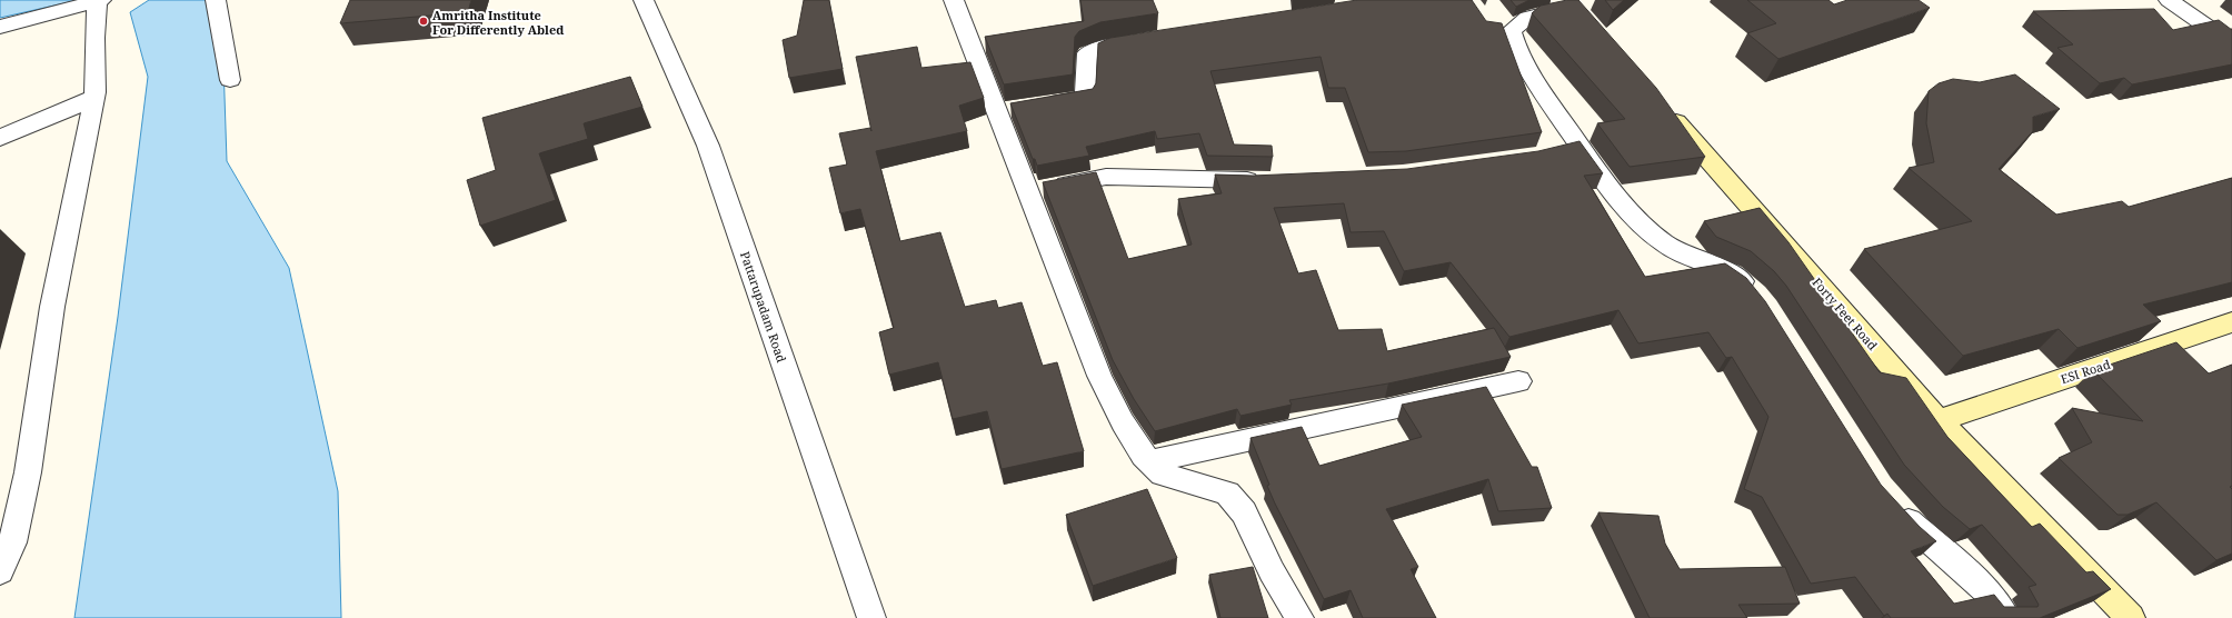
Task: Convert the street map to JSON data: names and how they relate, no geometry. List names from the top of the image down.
{
  "streets": {
    "main road": ["Forty Feet Road", "ESI Road"],
    "street": ["Pattarupadam Road"]
  },
  "crossings": [
    ["Forty Feet Road", "ESI Road"]
  ],
  "places": ["Amritha Institute For Differently Abled"]
}
